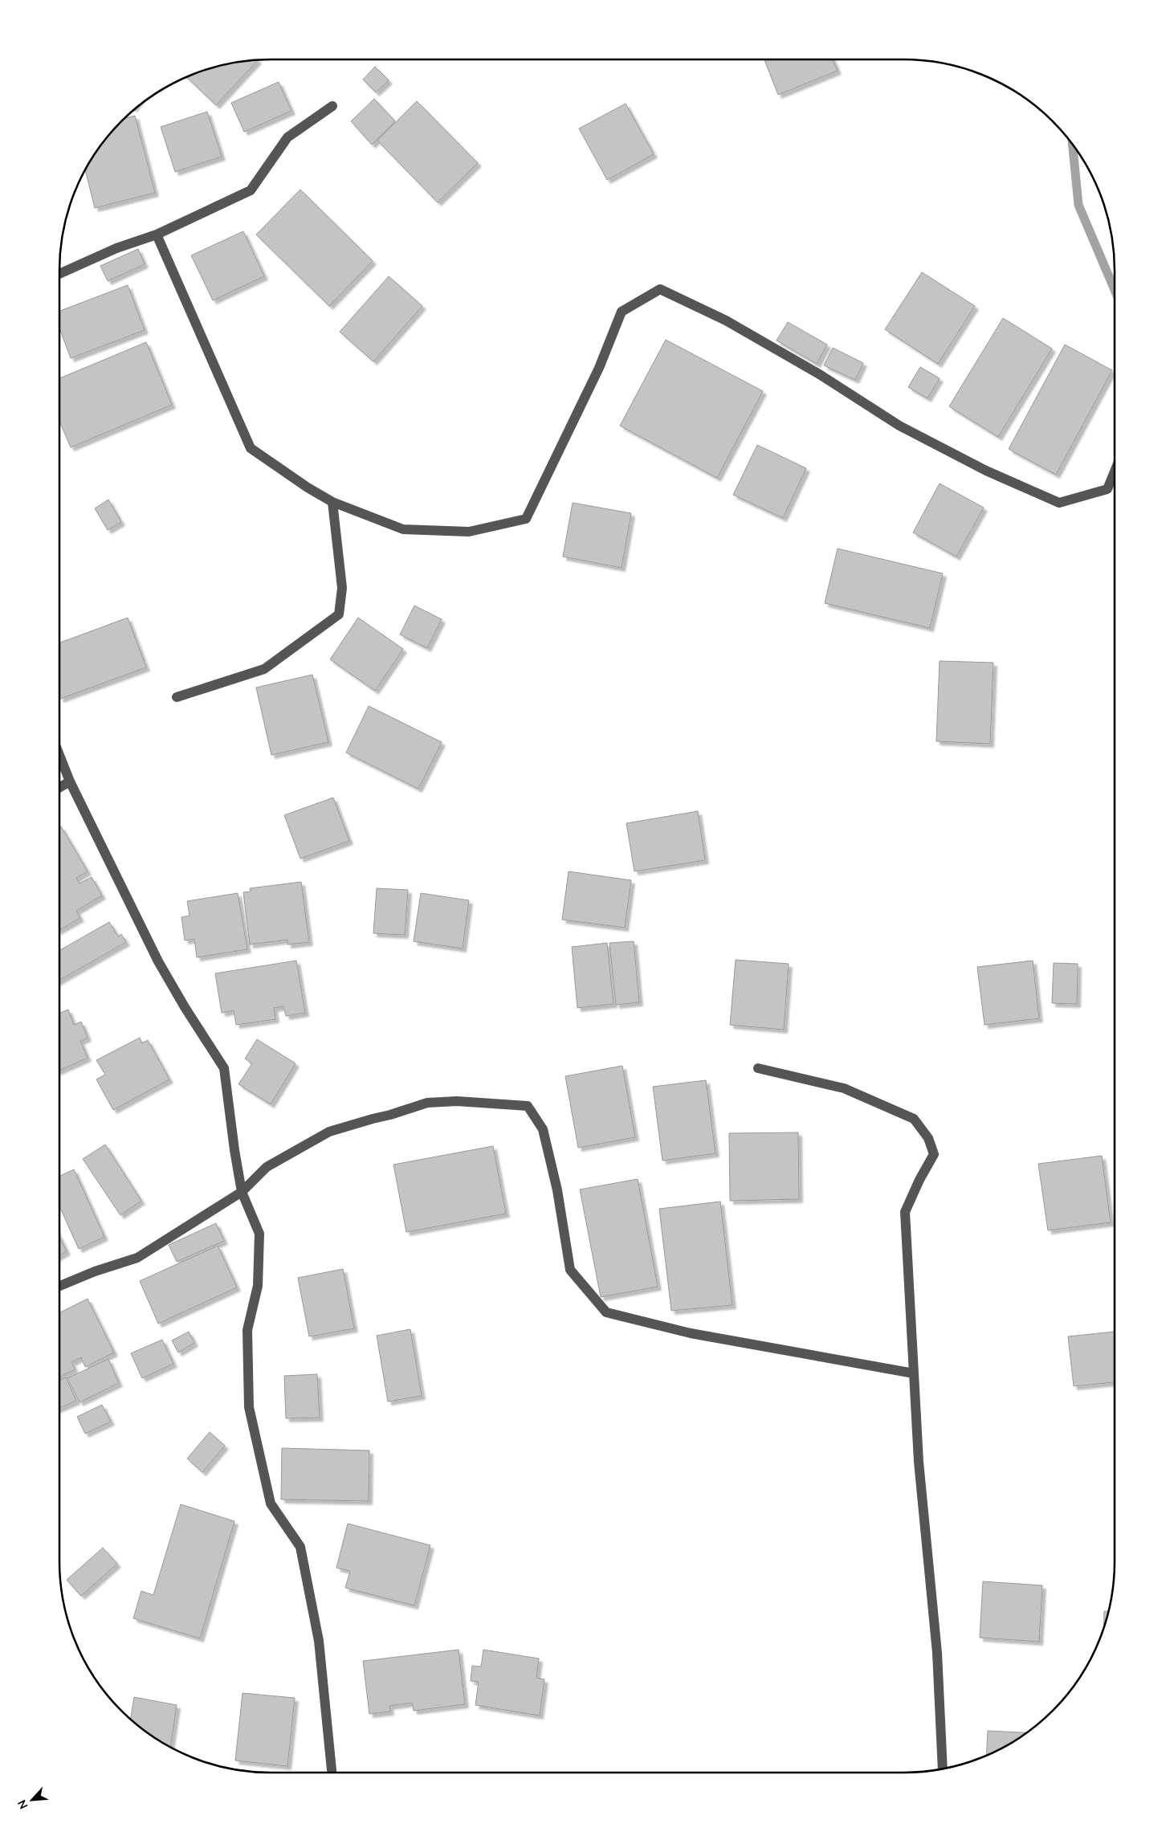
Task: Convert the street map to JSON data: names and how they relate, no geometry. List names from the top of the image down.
{
  "north": "bottom left"
}
